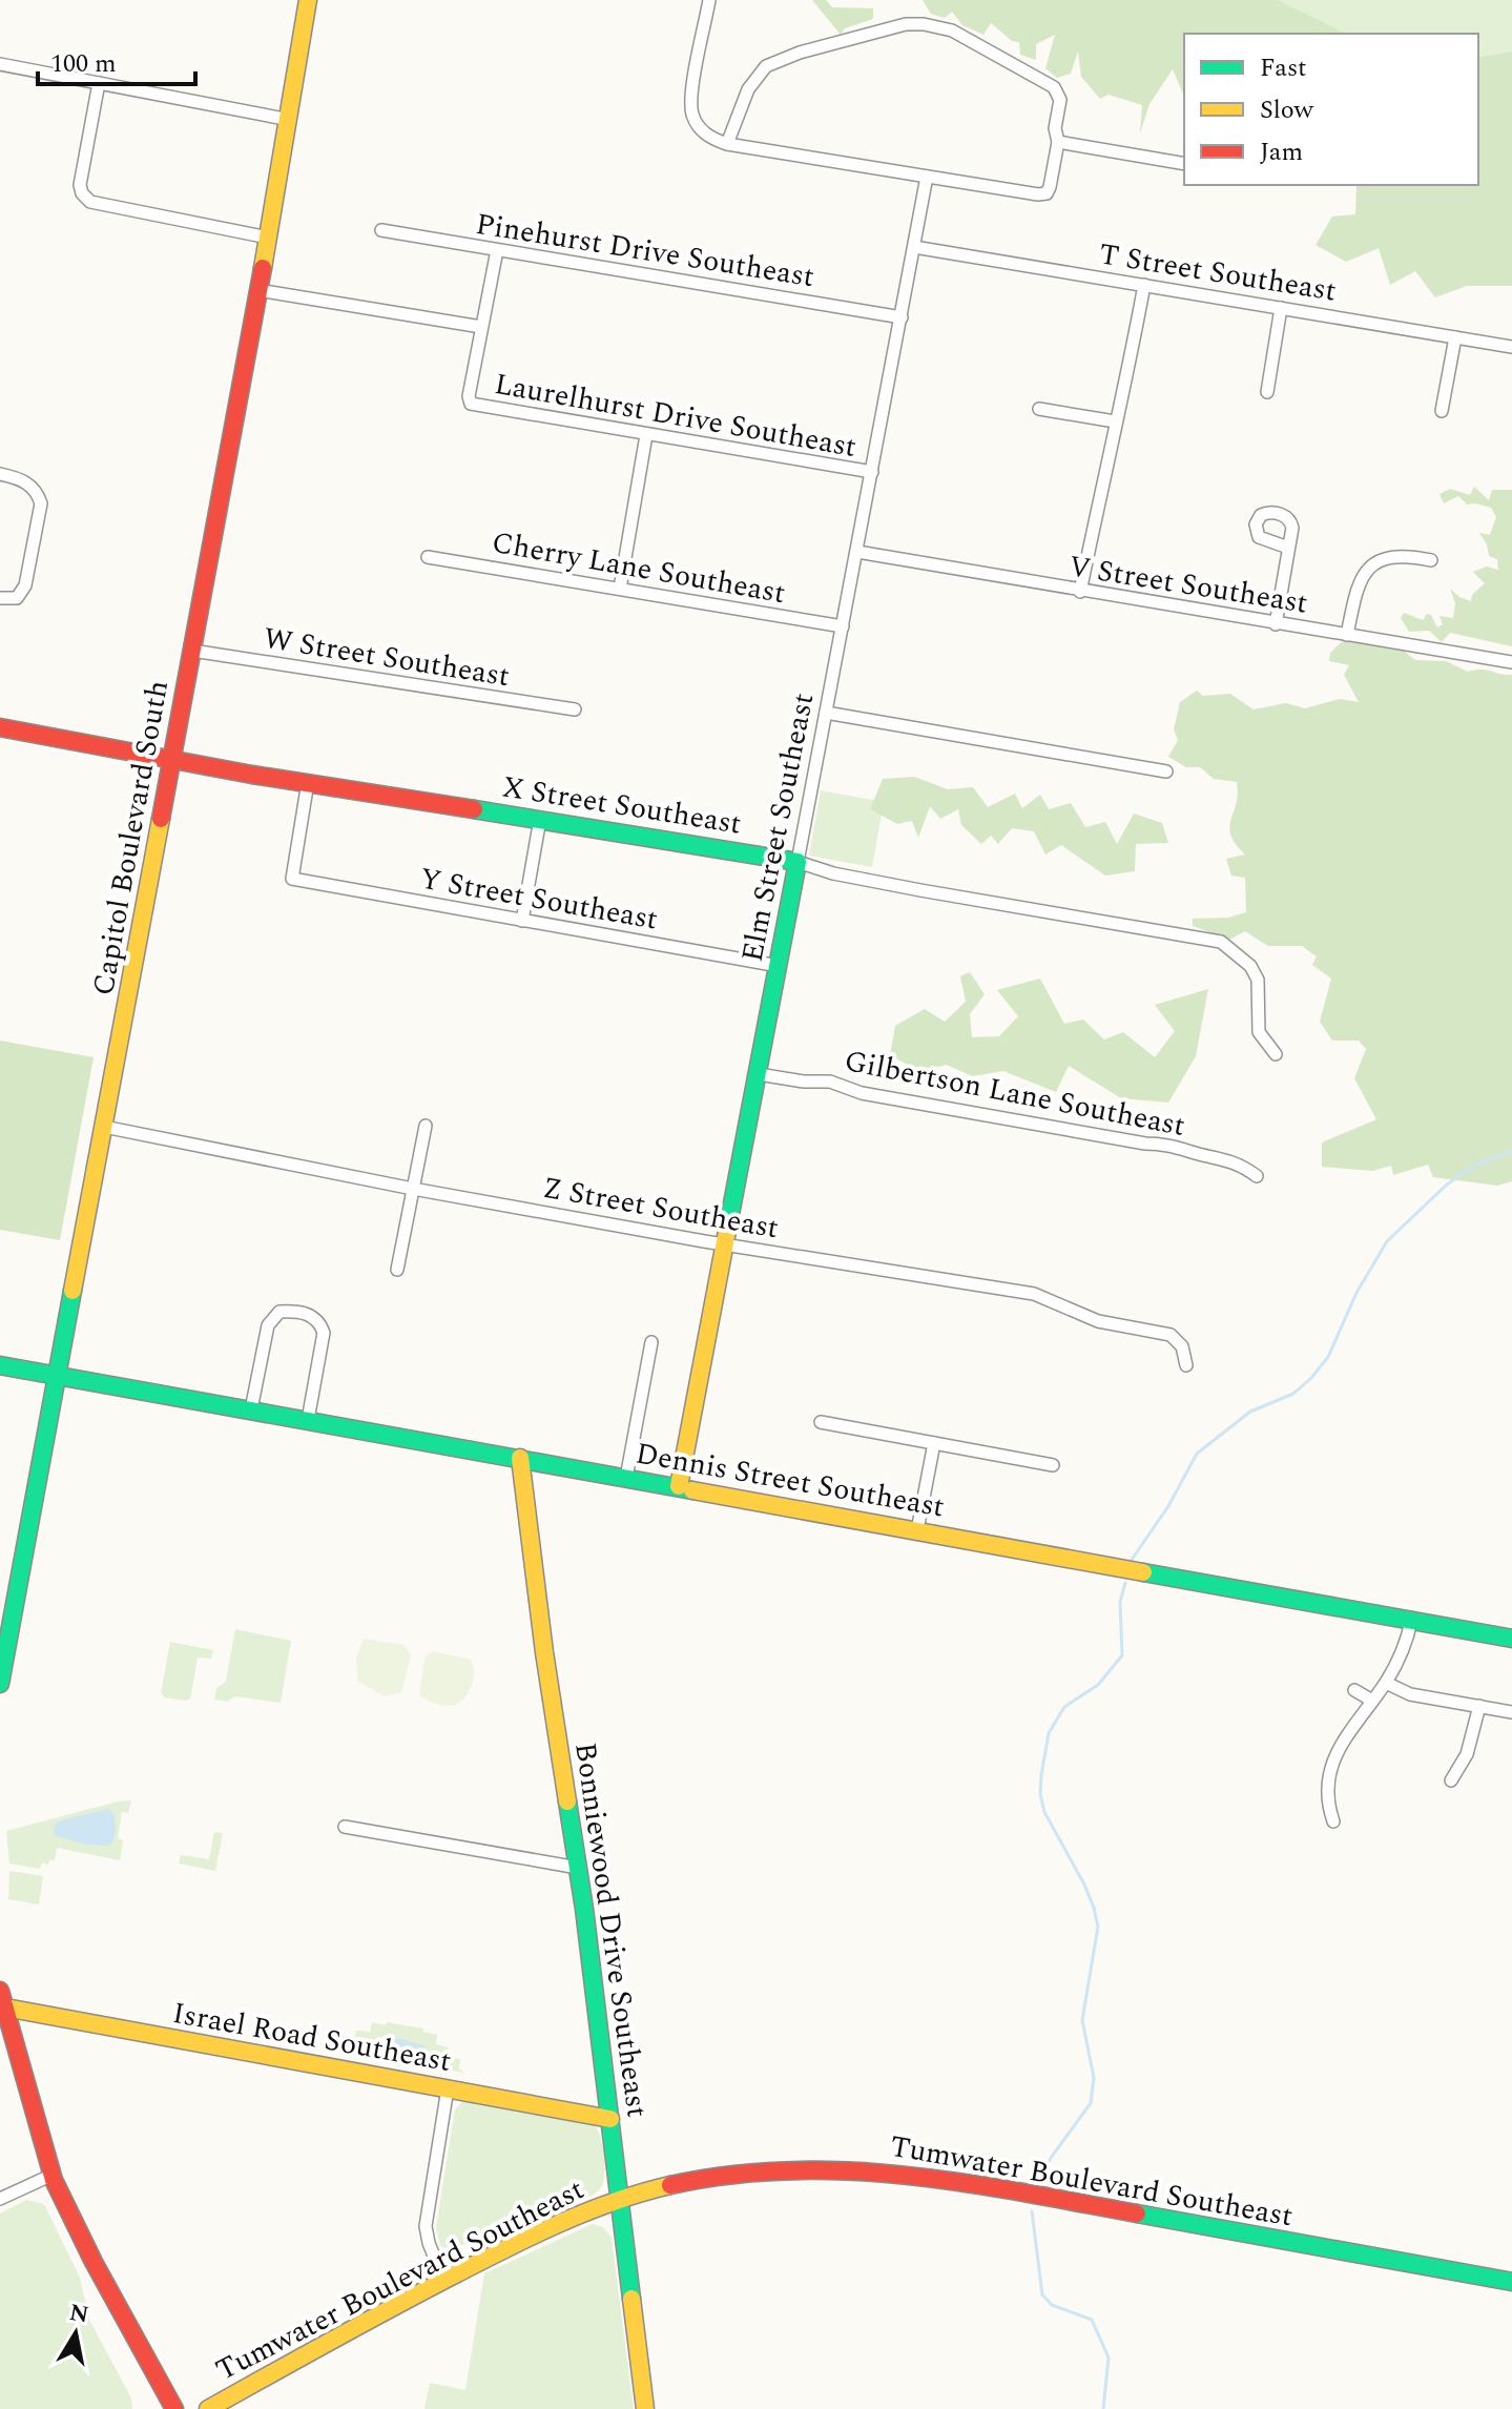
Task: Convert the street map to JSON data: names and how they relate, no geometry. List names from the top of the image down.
{
  "streets": {
    "street": [
      "Pinehurst Drive Southeast",
      "T Street Southeast",
      "Laurelhurst Drive Southeast",
      "Cherry Lane Southeast",
      "V Street Southeast",
      "W Street Southeast",
      "X Street Southeast",
      "Elm Street Southeast",
      "Capitol Boulevard South",
      "Y Street Southeast",
      "Gilbertson Lane Southeast",
      "Z Street Southeast",
      "Dennis Street Southeast",
      "Bonniewood Drive Southeast",
      "Israel Road Southeast",
      "Tumwater Boulevard Southeast"
    ]
  },
  "crossings": [
    ["Pinehurst Drive Southeast", "Elm Street Southeast"],
    ["T Street Southeast", "Elm Street Southeast"],
    ["Laurelhurst Drive Southeast", "Elm Street Southeast"],
    ["Cherry Lane Southeast", "Elm Street Southeast"],
    ["V Street Southeast", "Elm Street Southeast"],
    ["W Street Southeast", "Capitol Boulevard South"],
    ["X Street Southeast", "Elm Street Southeast"],
    ["X Street Southeast", "Capitol Boulevard South"],
    ["X Street Southeast", "Y Street Southeast"],
    ["Elm Street Southeast", "Y Street Southeast"],
    ["Elm Street Southeast", "Gilbertson Lane Southeast"],
    ["Elm Street Southeast", "Z Street Southeast"],
    ["Elm Street Southeast", "Dennis Street Southeast"],
    ["Capitol Boulevard South", "Z Street Southeast"],
    ["Capitol Boulevard South", "Dennis Street Southeast"],
    ["Dennis Street Southeast", "Bonniewood Drive Southeast"],
    ["Bonniewood Drive Southeast", "Israel Road Southeast"],
    ["Bonniewood Drive Southeast", "Tumwater Boulevard Southeast"]
  ],
  "legend": ["Fast", "Slow", "Jam"],
  "scale_bar": "100 m",
  "north": "top"
}
